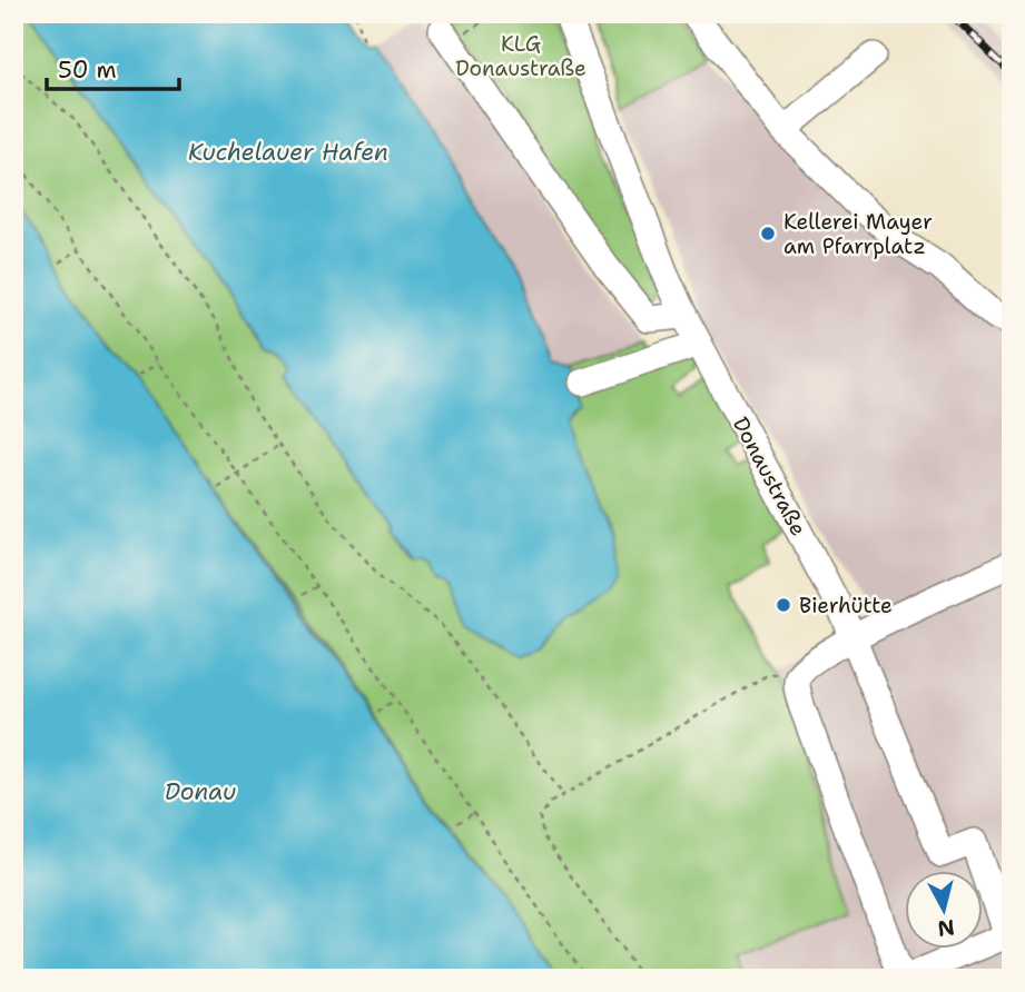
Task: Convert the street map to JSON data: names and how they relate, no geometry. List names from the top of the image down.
{
  "streets": {
    "street": ["Donaustraße"]
  },
  "water": ["Kuchelauer Hafen", "Donau"],
  "parks": ["KLG Donaustraße"],
  "places": ["Kellerei Mayer am Pfarrplatz", "Bierhütte"],
  "scale_bar": "50 m",
  "north": "bottom"
}
